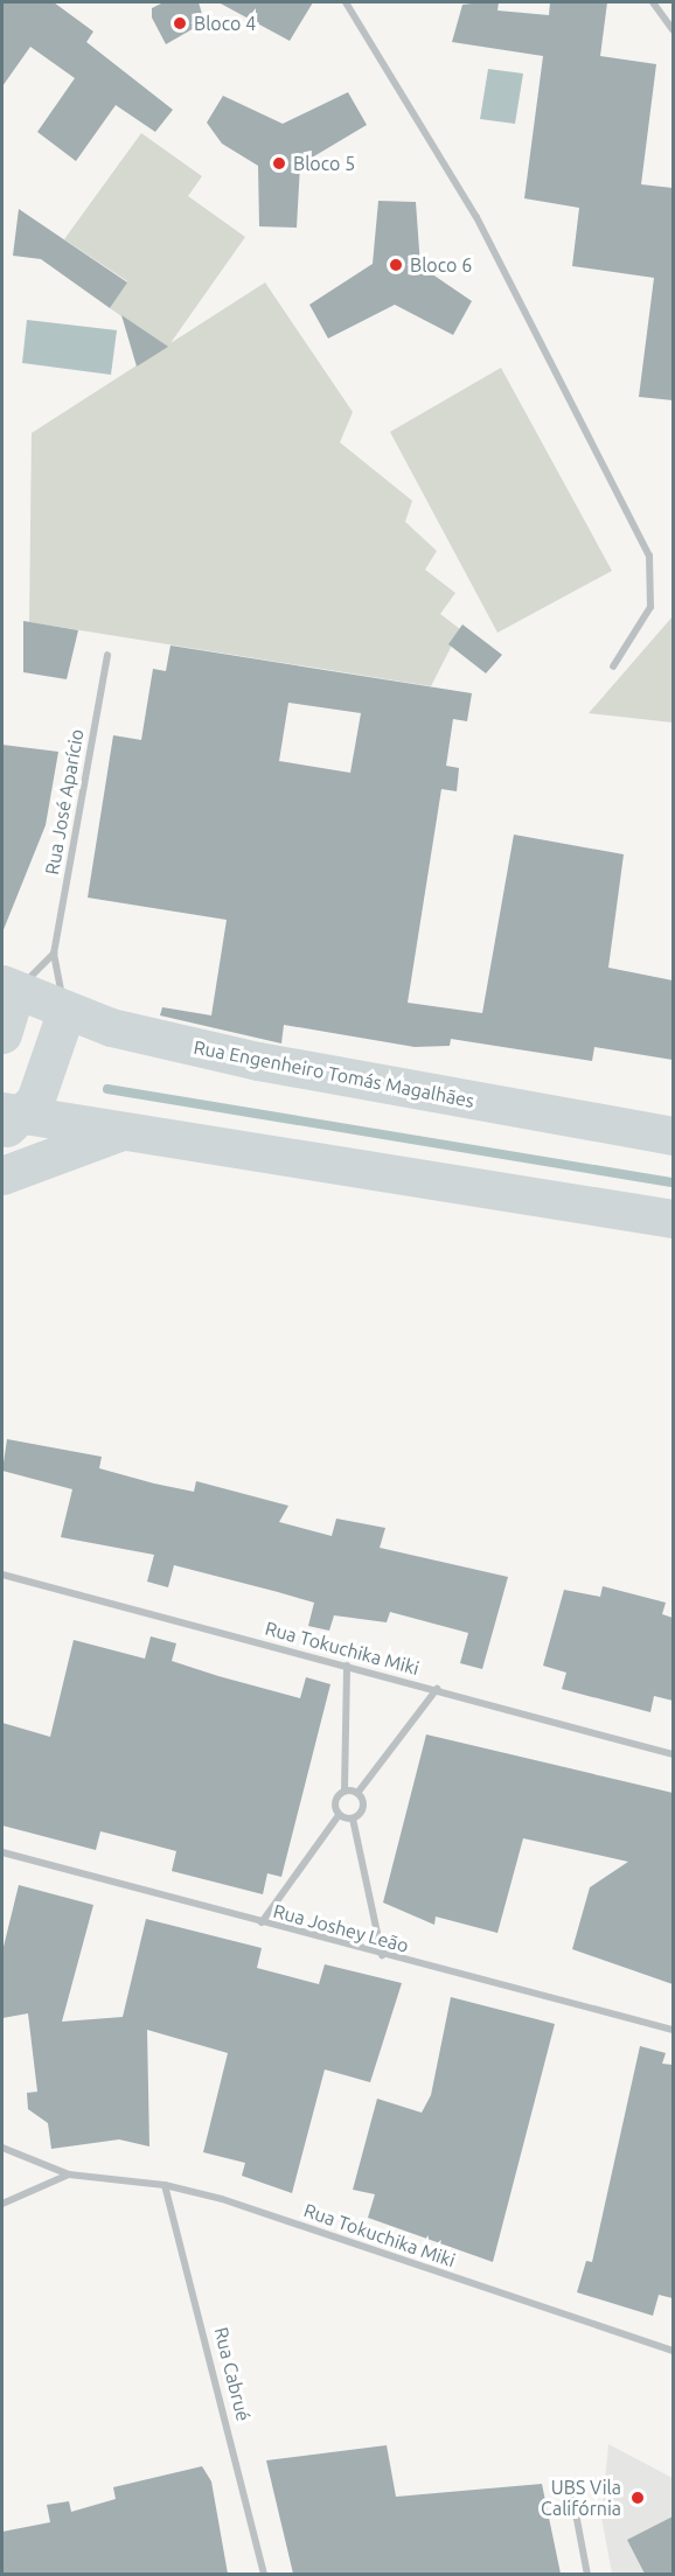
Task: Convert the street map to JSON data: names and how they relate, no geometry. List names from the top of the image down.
{
  "streets": {
    "street": [
      "Rua José Aparício",
      "Rua Engenheiro Tomás Magalhães",
      "Rua Tokuchika Miki",
      "Rua Joshey Leão",
      "Rua Cabrué"
    ]
  },
  "crossings": [
    ["Rua José Aparício", "Rua Engenheiro Tomás Magalhães"],
    ["Rua Tokuchika Miki", "Rua Cabrué"]
  ],
  "places": [
    "Bloco 4",
    "Bloco 5",
    "Bloco 6",
    "UBS Vila Califórnia"
  ]
}
